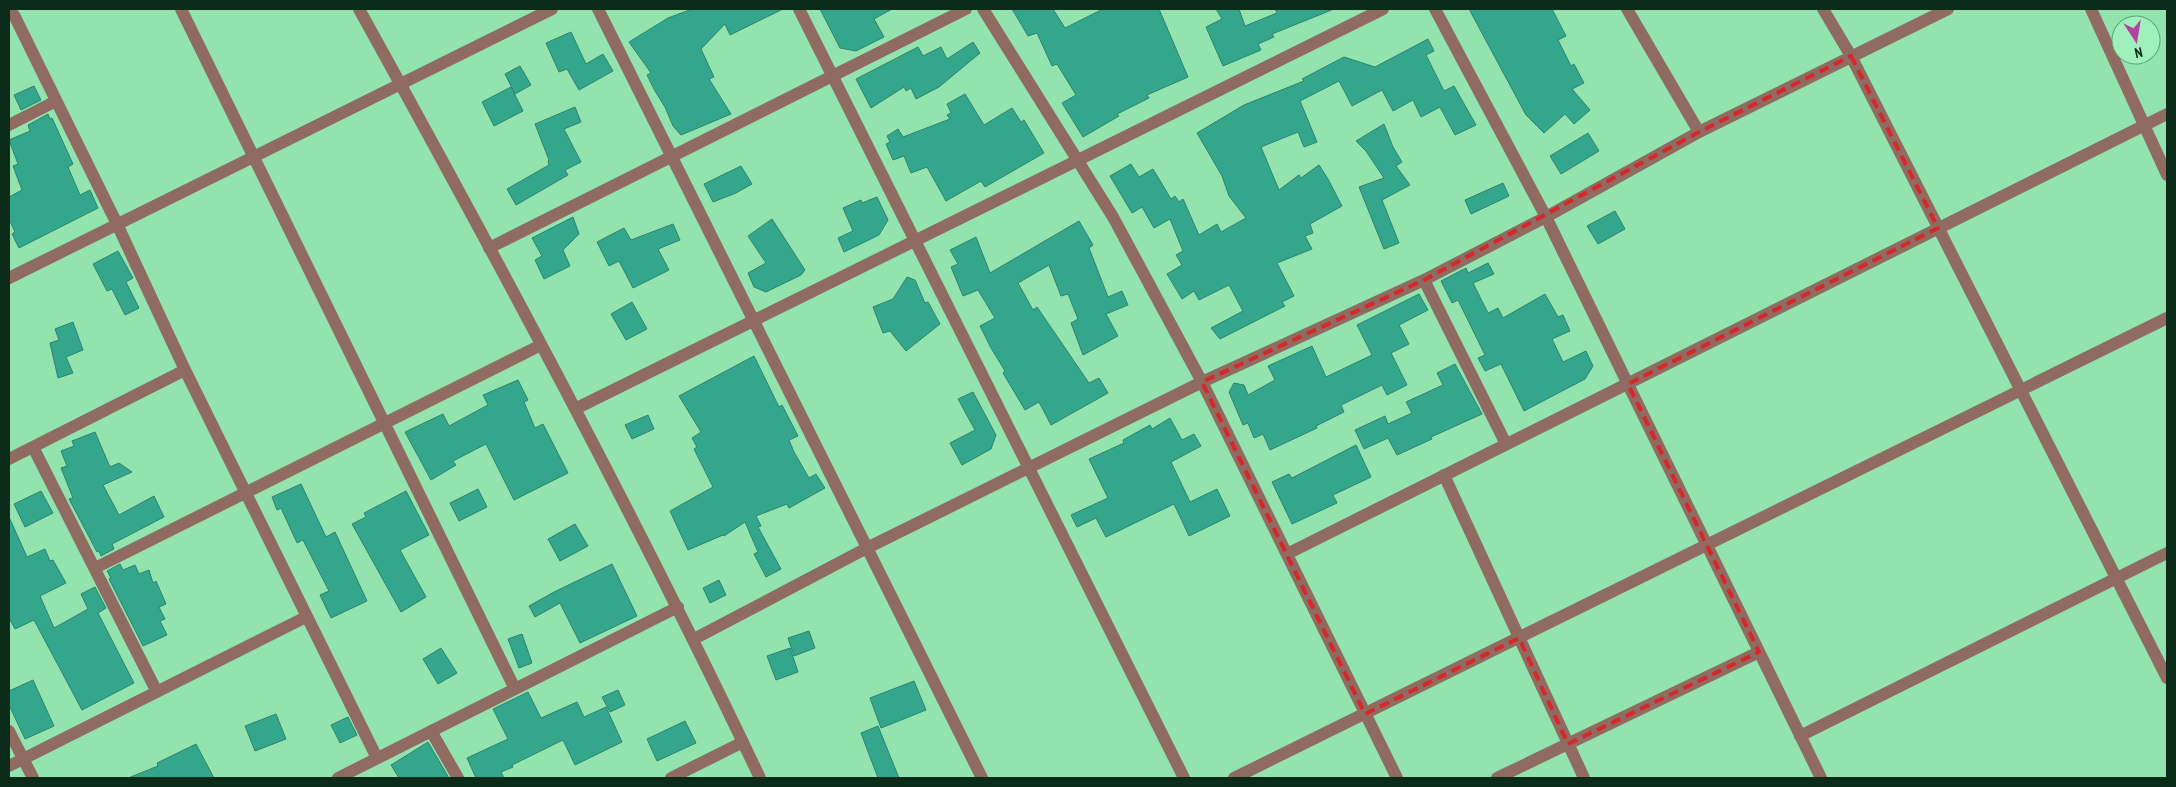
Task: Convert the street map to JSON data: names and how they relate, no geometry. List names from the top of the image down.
{
  "north": "bottom"
}
